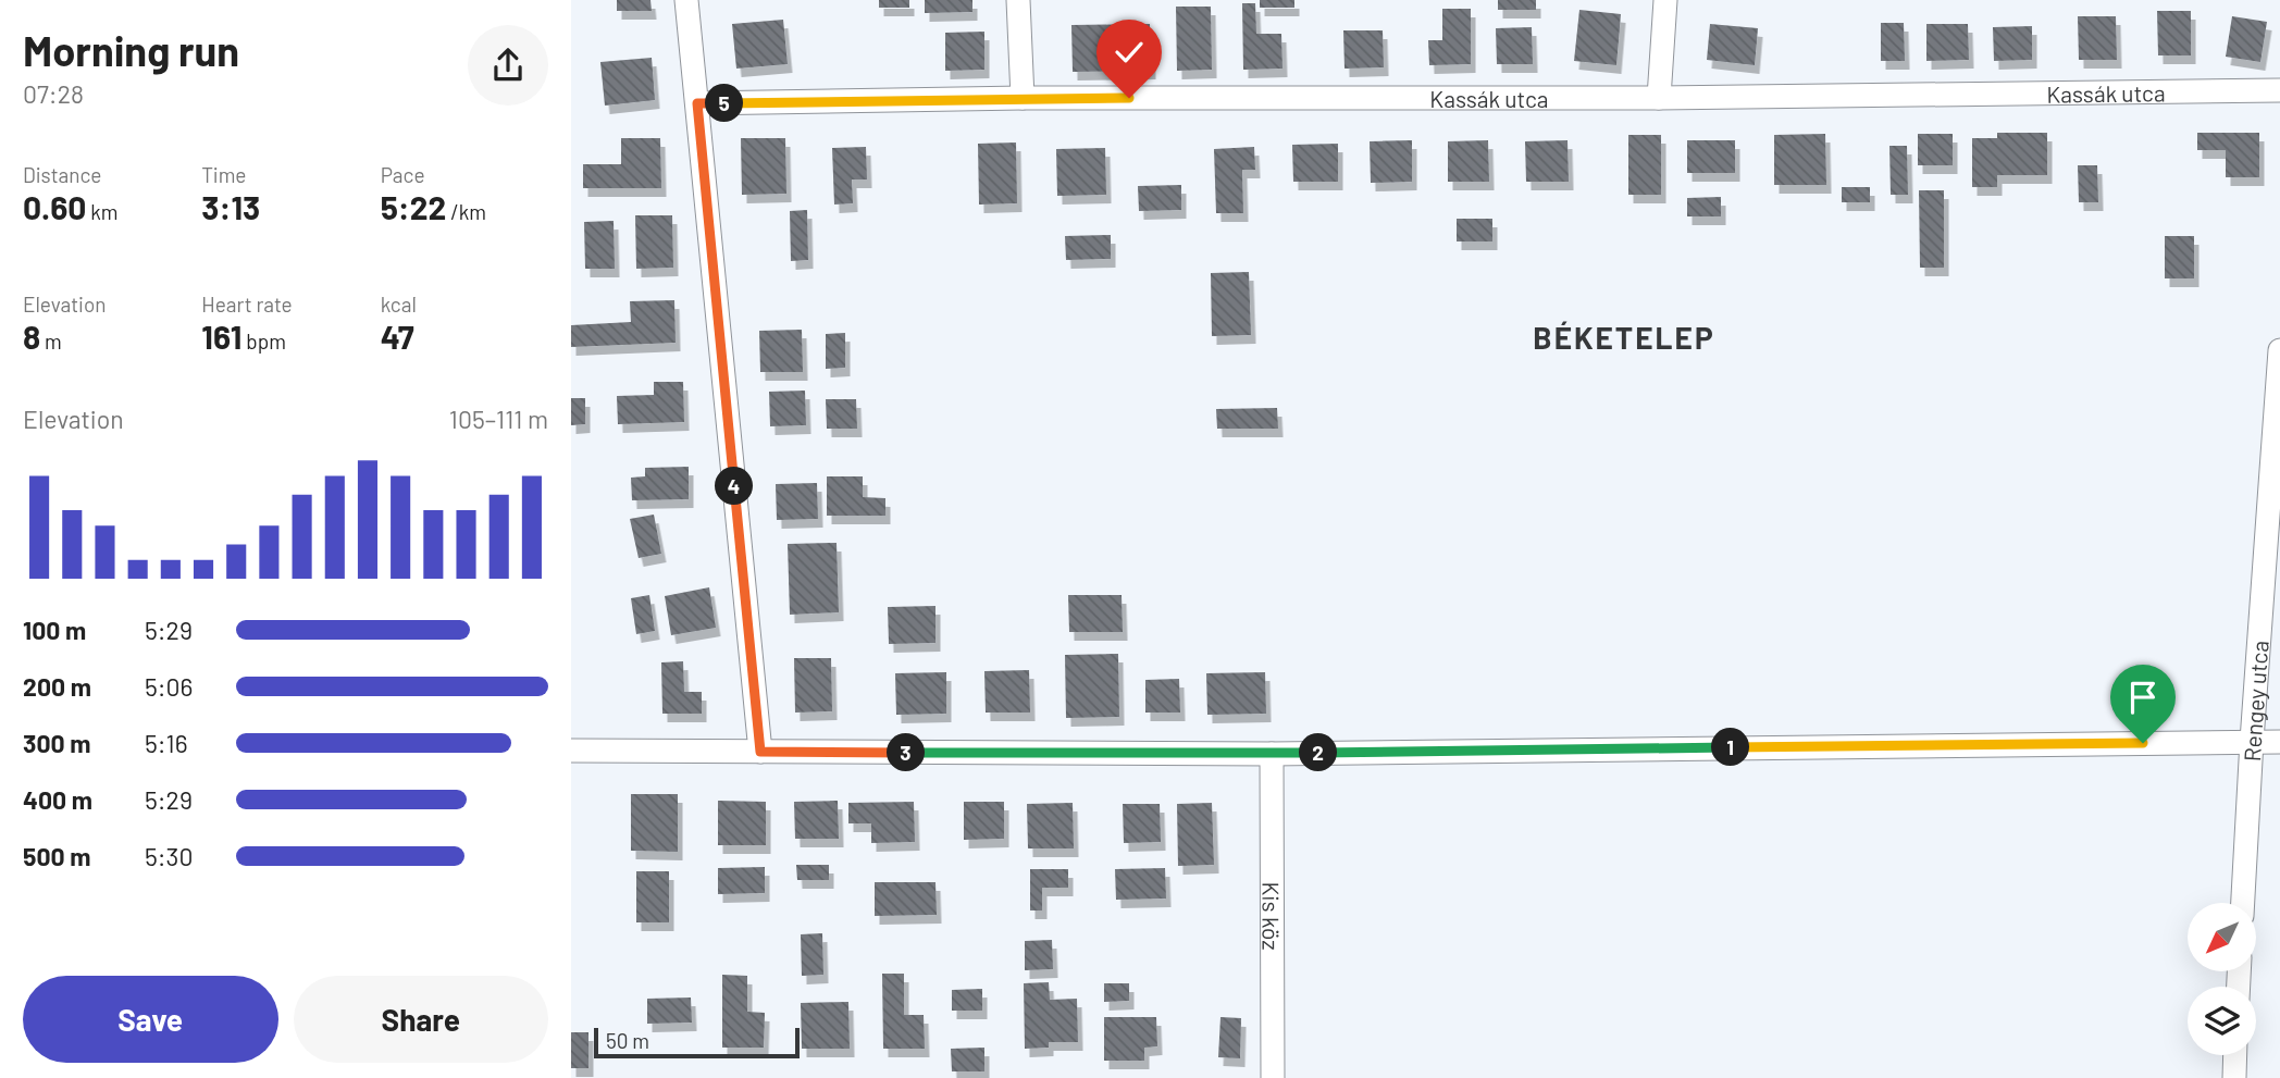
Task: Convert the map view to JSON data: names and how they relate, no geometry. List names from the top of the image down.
{
  "streets": {
    "street": ["Kassák utca", "Rengey utca", "Kis köz"]
  },
  "districts": ["BÉKETELEP"],
  "scale_bar": "50 m",
  "north": "bottom left",
  "page": {
    "heading": ["Morning run", "07:28"],
    "pins": [
      "5",
      "4",
      "1",
      "2",
      "3"
    ],
    "stats": [
      ["Distance", "0.60 km"],
      ["Time", "3:13"],
      ["Pace", "5:22 /km"],
      ["Elevation", "8 m"],
      ["Heart rate", "161 bpm"],
      ["kcal", "47"]
    ],
    "chart": ["Elevation", "105–111 m"],
    "list": [
      {
        "name": "100 m",
        "note": "5:29"
      },
      {
        "name": "200 m",
        "note": "5:06"
      },
      {
        "name": "300 m",
        "note": "5:16"
      },
      {
        "name": "400 m",
        "note": "5:29"
      },
      {
        "name": "500 m",
        "note": "5:30"
      }
    ],
    "buttons": ["Save", "Share"],
    "scale": "50 m"
  }
}
